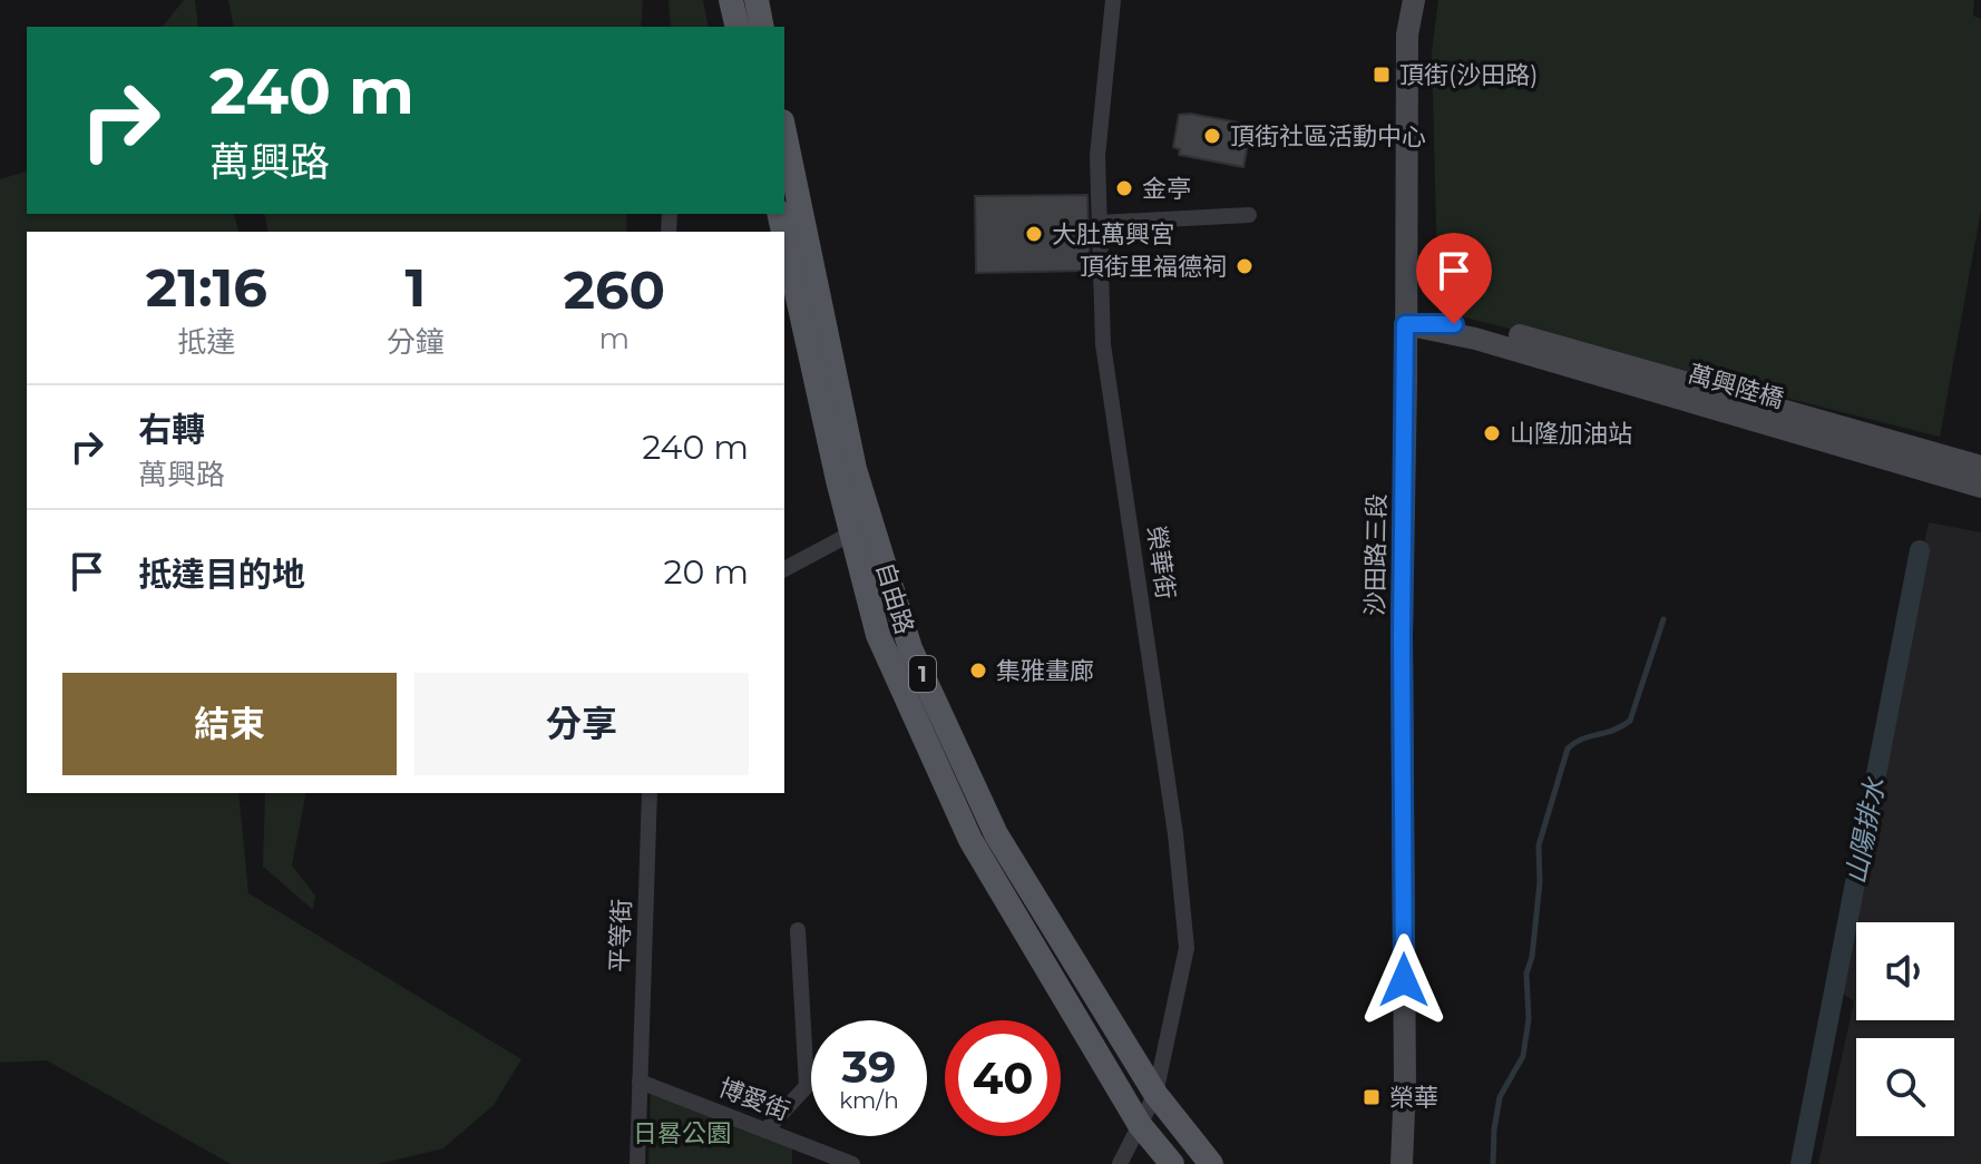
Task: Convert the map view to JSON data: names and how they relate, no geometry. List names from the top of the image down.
{
  "streets": {
    "main road": ["自由路", "1"],
    "street": [
      "萬興陸橋",
      "沙田路三段",
      "榮華街",
      "平等街",
      "博愛街"
    ]
  },
  "crossings": [
    ["榮華街", "自由路"],
    ["平等街", "博愛街"]
  ],
  "water": ["山陽排水"],
  "parks": ["日晷公園"],
  "places": {
    "transit": ["頂街(沙田路)", "榮華"],
    "other": [
      "頂街社區活動中心",
      "金亭",
      "大肚萬興宮",
      "頂街里福德祠",
      "山隆加油站",
      "集雅畫廊"
    ]
  },
  "page": {
    "turn": ["240 m", "萬興路"],
    "eta": [
      "21:16",
      "抵達",
      "1",
      "分鐘",
      "260",
      "m"
    ],
    "list": [
      {
        "name": "右轉",
        "note": "萬興路",
        "value": "240 m"
      },
      {
        "name": "抵達目的地",
        "value": "20 m"
      }
    ],
    "buttons": ["結束", "分享"],
    "speed": "39 km/h",
    "limit": "40"
  }
}
